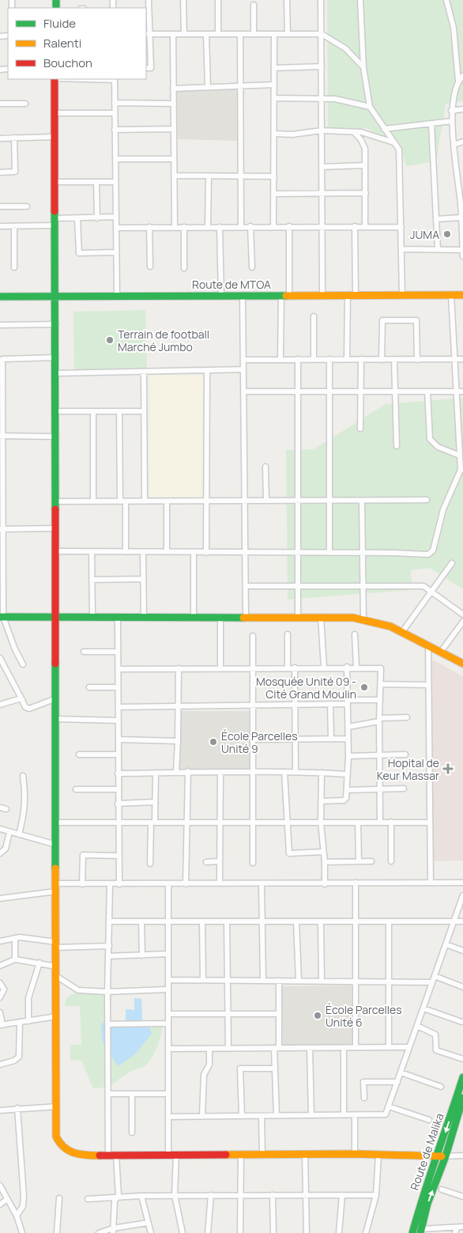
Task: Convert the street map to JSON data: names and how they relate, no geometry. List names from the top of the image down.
{
  "streets": {
    "street": ["Route de MTOA", "Route de Malika"]
  },
  "places": {
    "other": [
      "JUMA",
      "Terrain de football Marché Jumbo",
      "Mosquée Unité 09 - Cité Grand Moulin",
      "École Parcelles Unité 9",
      "École Parcelles Unité 6"
    ],
    "health": ["Hopital de Keur Massar"]
  },
  "legend": ["Fluide", "Ralenti", "Bouchon"]
}
